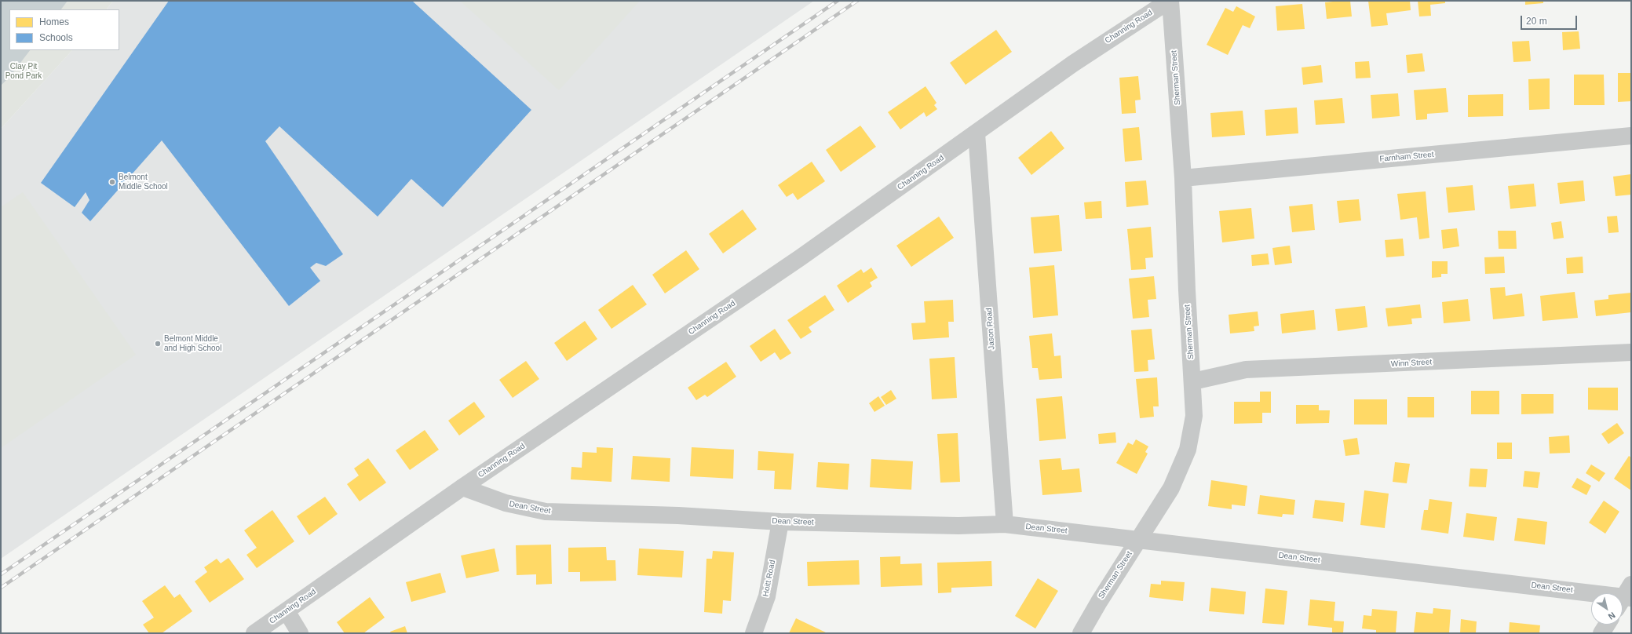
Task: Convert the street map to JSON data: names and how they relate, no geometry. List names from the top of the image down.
{
  "streets": {
    "street": [
      "Channing Road",
      "Sherman Street",
      "Farnham Street",
      "Jason Road",
      "Winn Street",
      "Dean Street",
      "Hoitt Road"
    ]
  },
  "crossings": [
    ["Channing Road", "Sherman Street"],
    ["Channing Road", "Jason Road"],
    ["Channing Road", "Dean Street"],
    ["Sherman Street", "Farnham Street"],
    ["Sherman Street", "Winn Street"],
    ["Sherman Street", "Dean Street"],
    ["Jason Road", "Dean Street"],
    ["Dean Street", "Hoitt Road"]
  ],
  "parks": ["Clay Pit Pond Park"],
  "places": ["Belmont Middle School", "Belmont Middle and High School"],
  "legend": ["Homes", "Schools"],
  "scale_bar": "20 m",
  "north": "bottom right"
}
